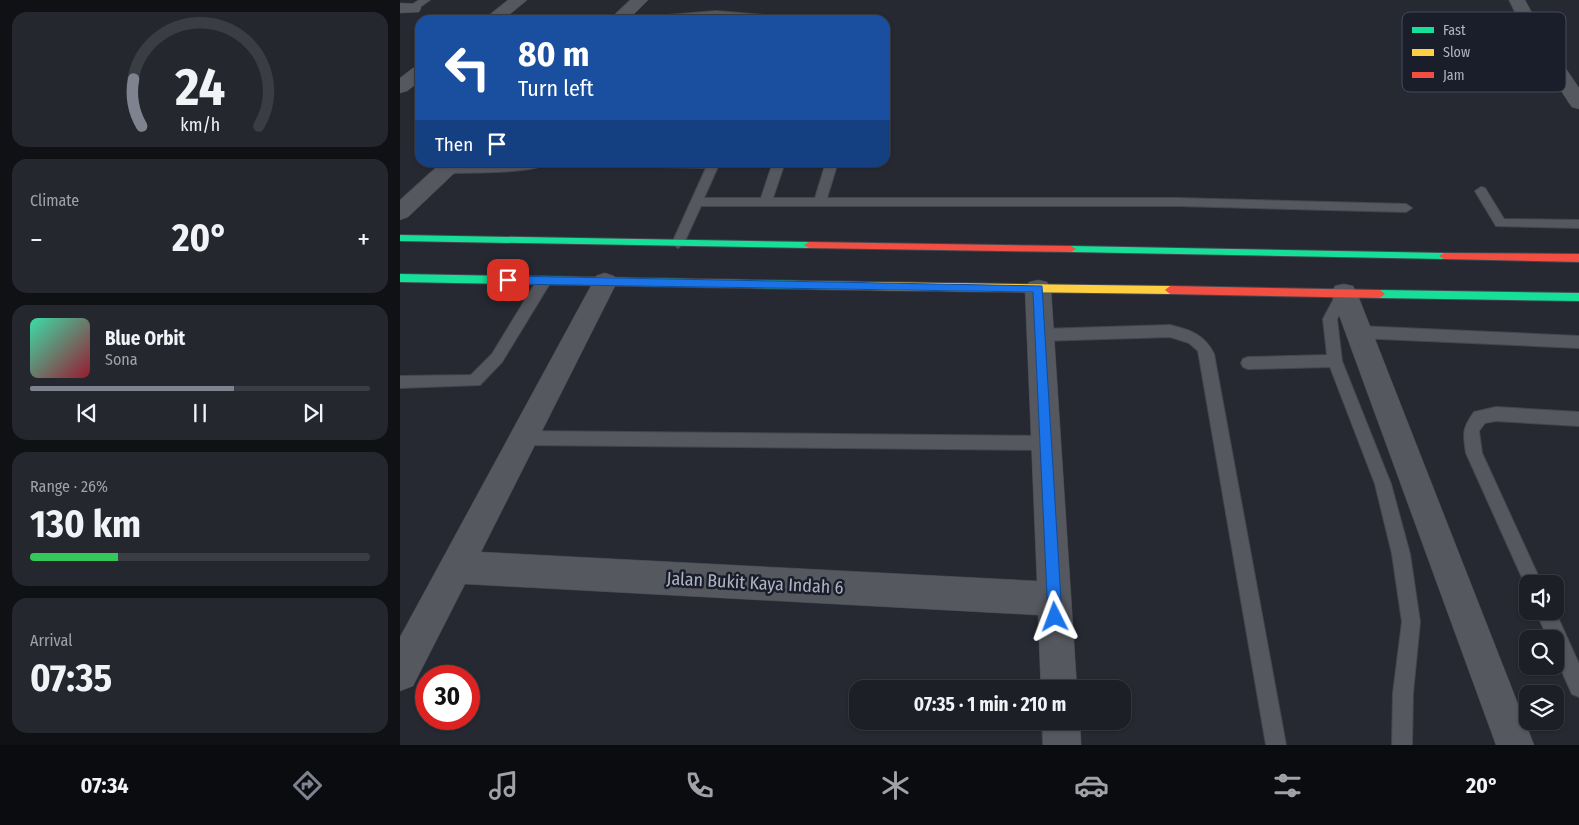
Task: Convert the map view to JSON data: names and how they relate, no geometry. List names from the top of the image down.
{
  "streets": {
    "street": ["Jalan Bukit Kaya Indah 6"]
  },
  "legend": ["Fast", "Slow", "Jam"],
  "page": {
    "turn": ["80 m", "Turn left"],
    "then": "Then",
    "tile": [
      "Climate",
      ["Range · 26%", "130 km"],
      ["Arrival", "07:35"]
    ],
    "heat": ["−", "20°", "+"],
    "song": ["Blue Orbit", "Sona"],
    "limit": "30",
    "trip": "07:35 · 1 min · 210 m",
    "tabs": ["07:34", "20°"],
    "gauge": ["24", "km/h"]
  }
}
